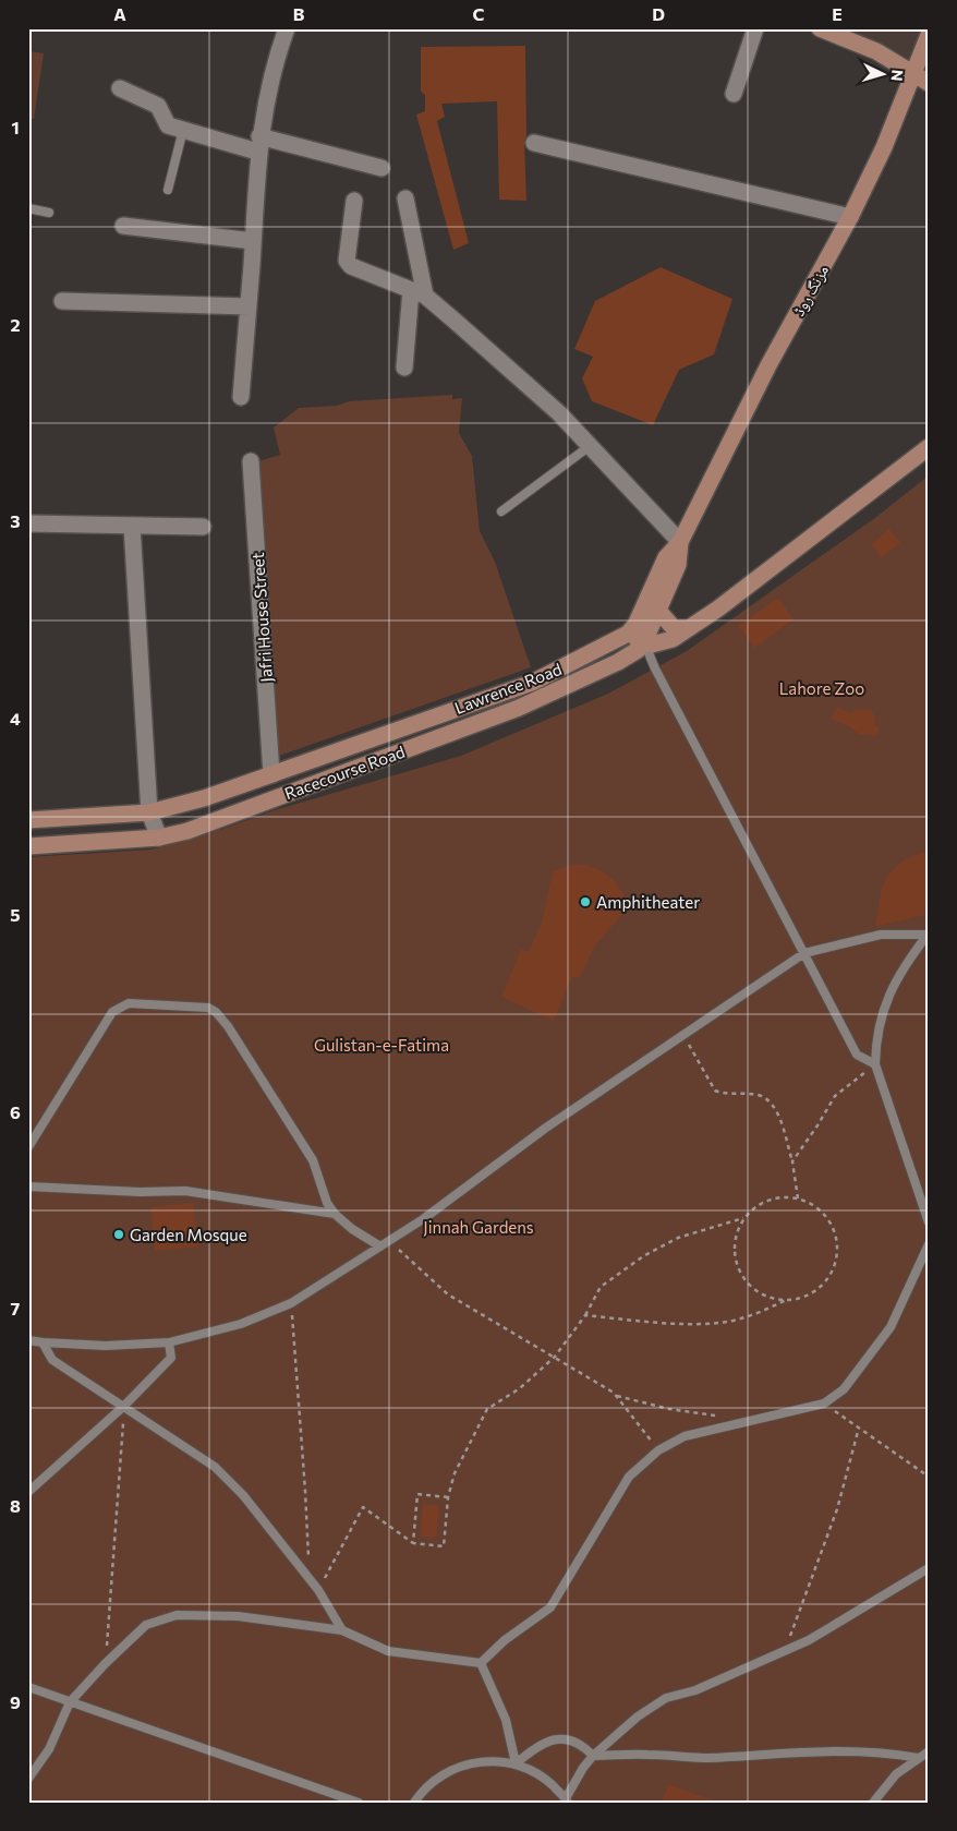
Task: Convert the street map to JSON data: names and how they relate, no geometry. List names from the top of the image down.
{
  "streets": {
    "main road": ["مزنگ روڈ", "Lawrence Road", "Racecourse Road"],
    "street": ["Jafri House Street"]
  },
  "crossings": [
    ["مزنگ روڈ", "Lawrence Road"],
    ["مزنگ روڈ", "Racecourse Road"],
    ["Jafri House Street", "Lawrence Road"]
  ],
  "parks": ["Lahore Zoo", "Gulistan-e-Fatima", "Jinnah Gardens"],
  "places": ["Amphitheater", "Garden Mosque"],
  "north": "right",
  "grid": {
    "columns": [
      "A",
      "B",
      "C",
      "D",
      "E"
    ],
    "rows": [
      "1",
      "2",
      "3",
      "4",
      "5",
      "6",
      "7",
      "8",
      "9"
    ]
  }
}
